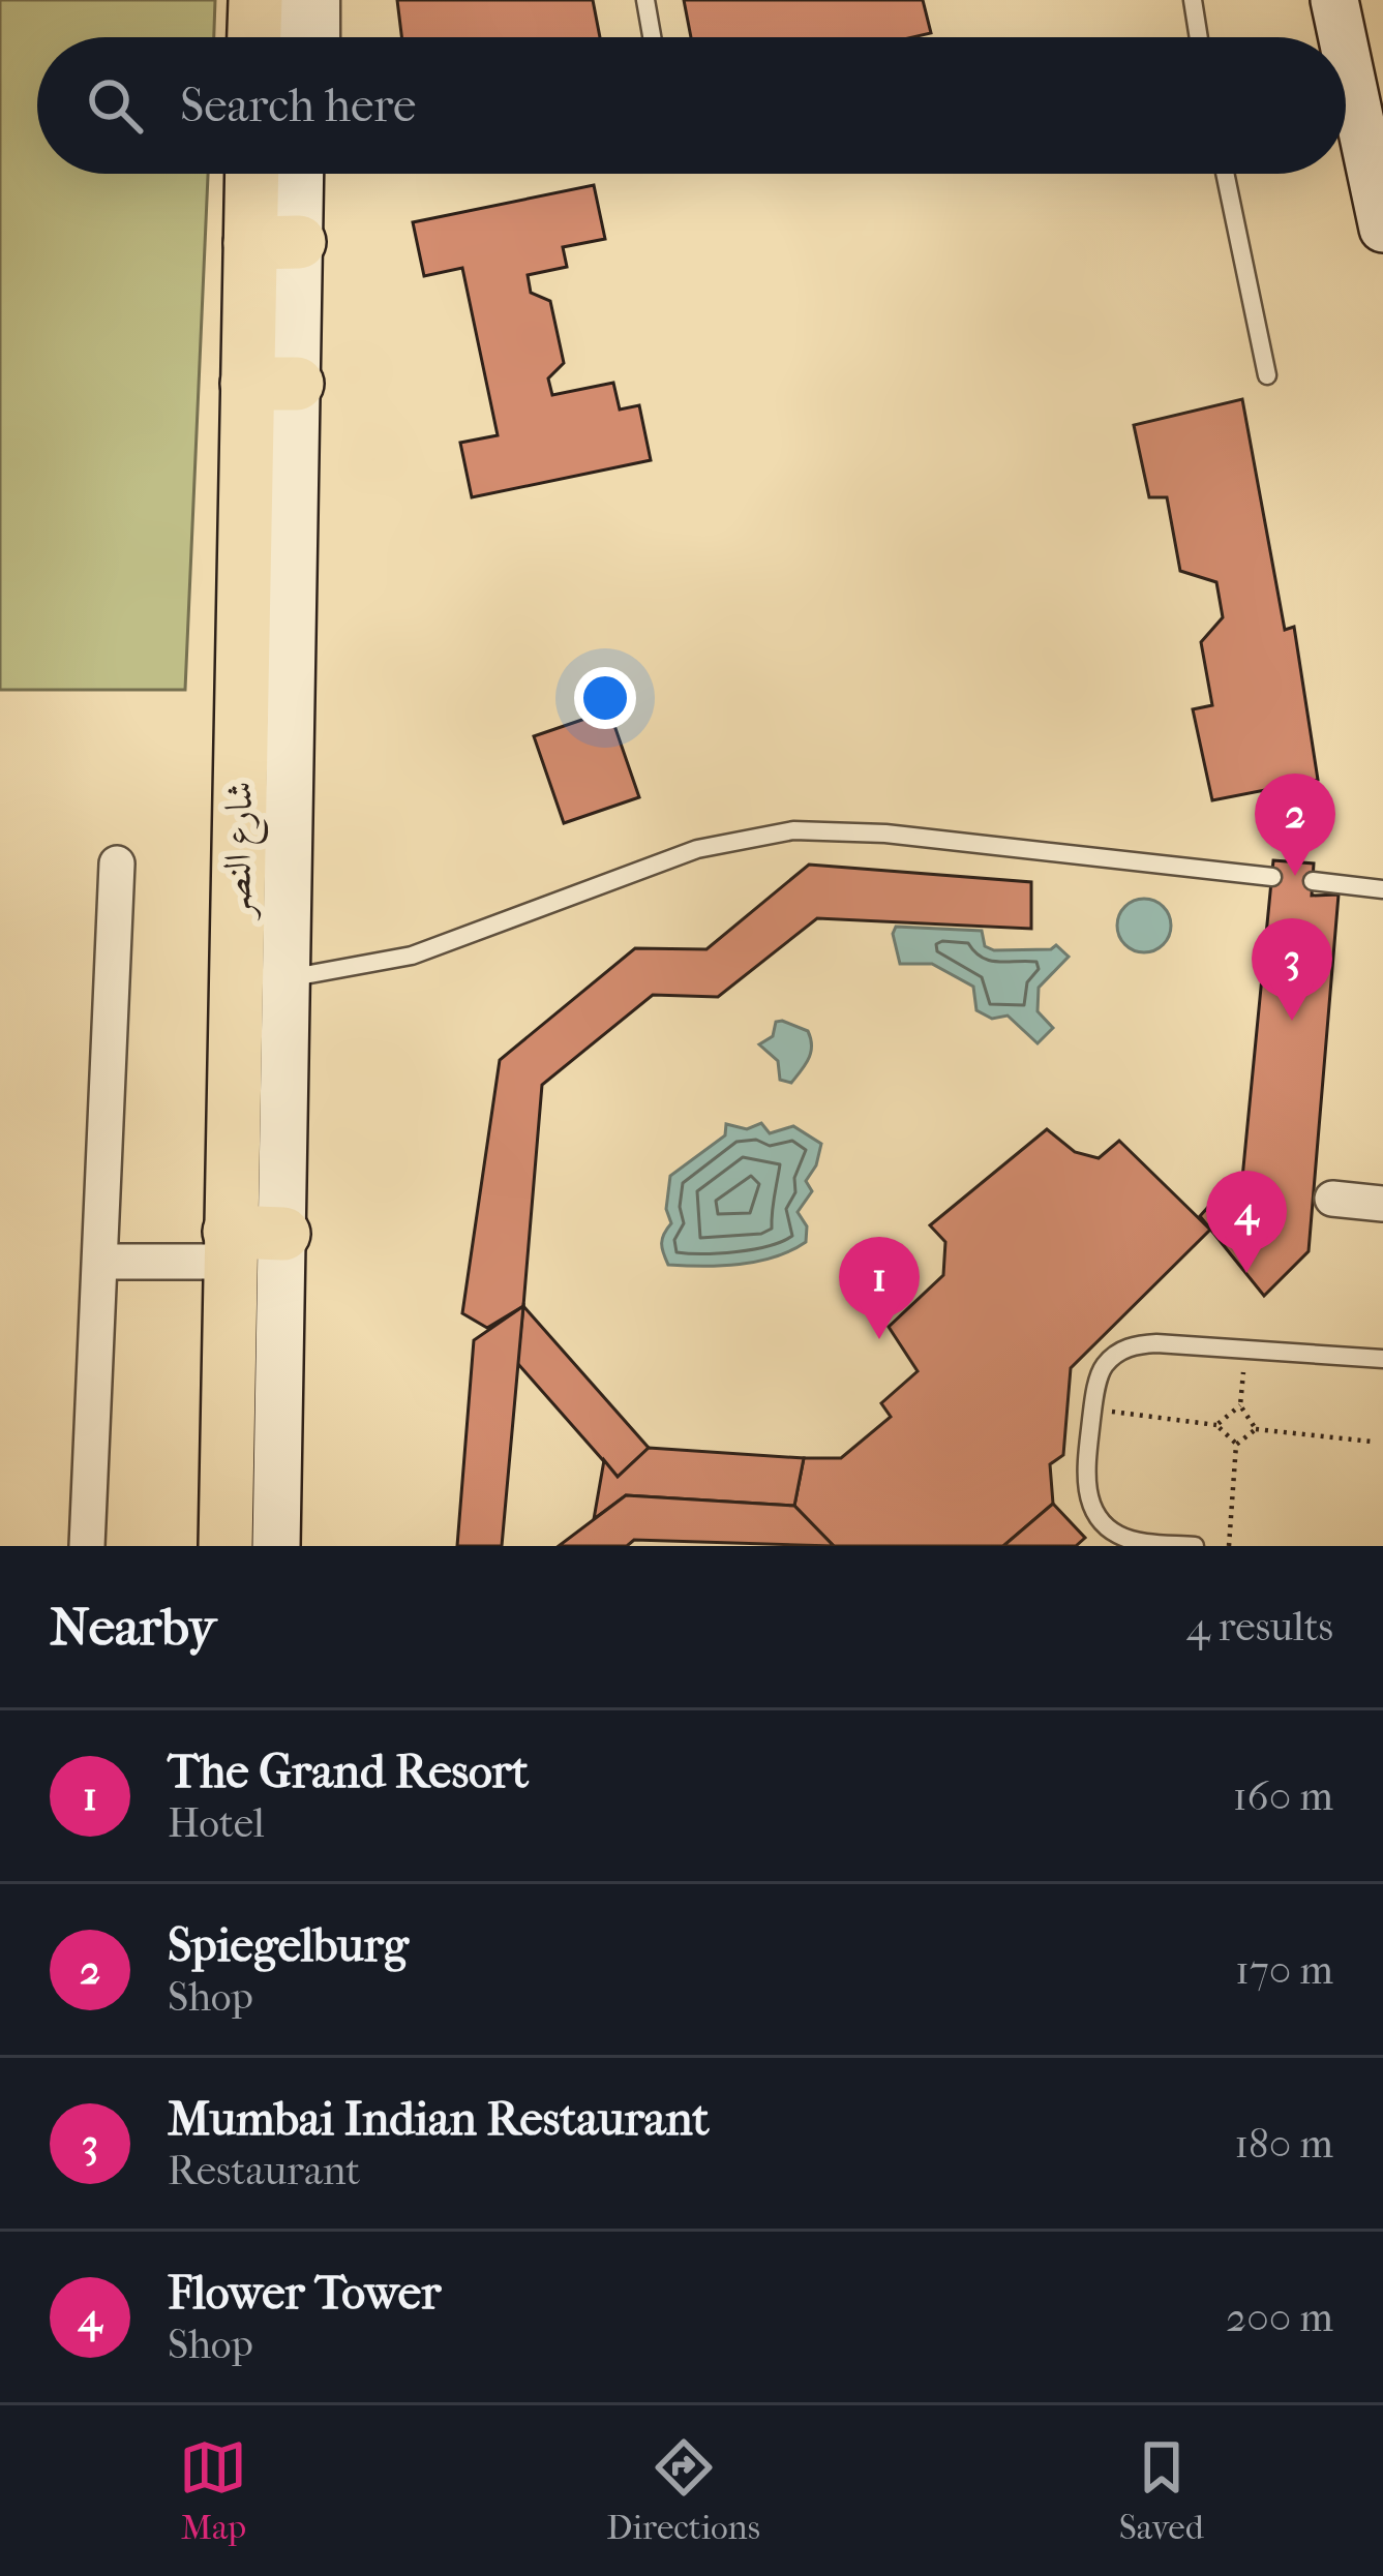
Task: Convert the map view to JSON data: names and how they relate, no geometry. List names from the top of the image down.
{
  "streets": {
    "main road": ["شارع النصر"]
  },
  "page": {
    "search": "Search here",
    "pins": [
      "2",
      "3",
      "4",
      "1"
    ],
    "heading": ["Nearby", "4 results"],
    "list": [
      {
        "mark": "1",
        "name": "The Grand Resort",
        "note": "Hotel",
        "value": "160 m"
      },
      {
        "mark": "2",
        "name": "Spiegelburg",
        "note": "Shop",
        "value": "170 m"
      },
      {
        "mark": "3",
        "name": "Mumbai Indian Restaurant",
        "note": "Restaurant",
        "value": "180 m"
      },
      {
        "mark": "4",
        "name": "Flower Tower",
        "note": "Shop",
        "value": "200 m"
      }
    ],
    "nav": ["Map", "Directions", "Saved"]
  }
}
